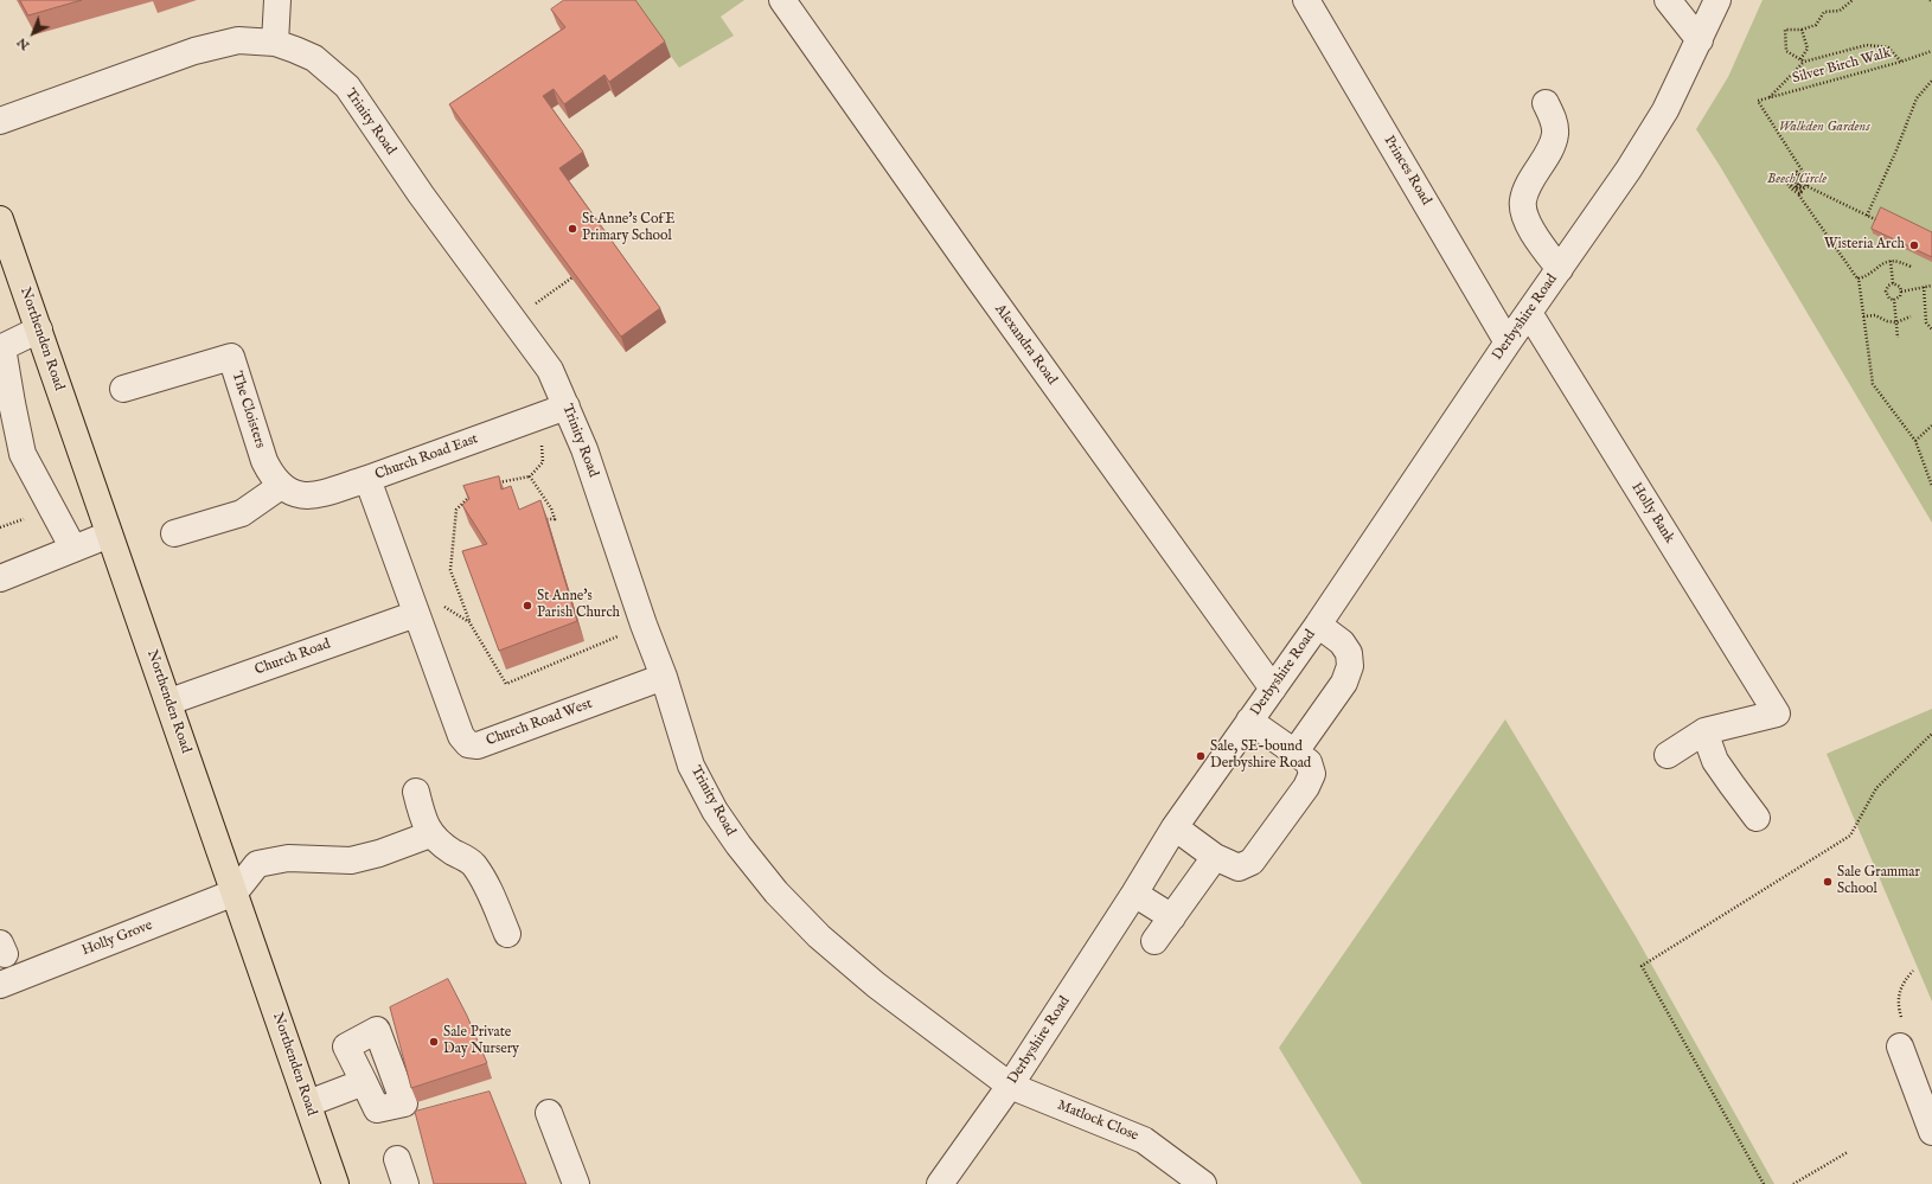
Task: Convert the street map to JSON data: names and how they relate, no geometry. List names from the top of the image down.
{
  "streets": {
    "main road": ["Northenden Road"],
    "street": [
      "Trinity Road",
      "Princes Road",
      "Derbyshire Road",
      "Alexandra Road",
      "The Cloisters",
      "Church Road East",
      "Holly Bank",
      "Church Road",
      "Church Road West",
      "Holly Grove",
      "Matlock Close"
    ],
    "path": ["Silver Birch Walk"]
  },
  "crossings": [
    ["Trinity Road", "Derbyshire Road"],
    ["Trinity Road", "Church Road East"],
    ["Trinity Road", "Church Road West"],
    ["Trinity Road", "Matlock Close"],
    ["Princes Road", "Derbyshire Road"],
    ["Derbyshire Road", "Alexandra Road"],
    ["Derbyshire Road", "Holly Bank"],
    ["Derbyshire Road", "Matlock Close"],
    ["Northenden Road", "Church Road"],
    ["Northenden Road", "Holly Grove"],
    ["The Cloisters", "Church Road East"],
    ["Church Road East", "Church Road"],
    ["Church Road East", "Church Road West"],
    ["Church Road", "Church Road West"]
  ],
  "parks": ["Walkden Gardens", "Beech Circle"],
  "places": [
    "St Anne's CofE Primary School",
    "Wisteria Arch",
    "St Anne's Parish Church",
    "Sale, SE-bound Derbyshire Road",
    "Sale Grammar School",
    "Sale Private Day Nursery"
  ],
  "north": "bottom left"
}
